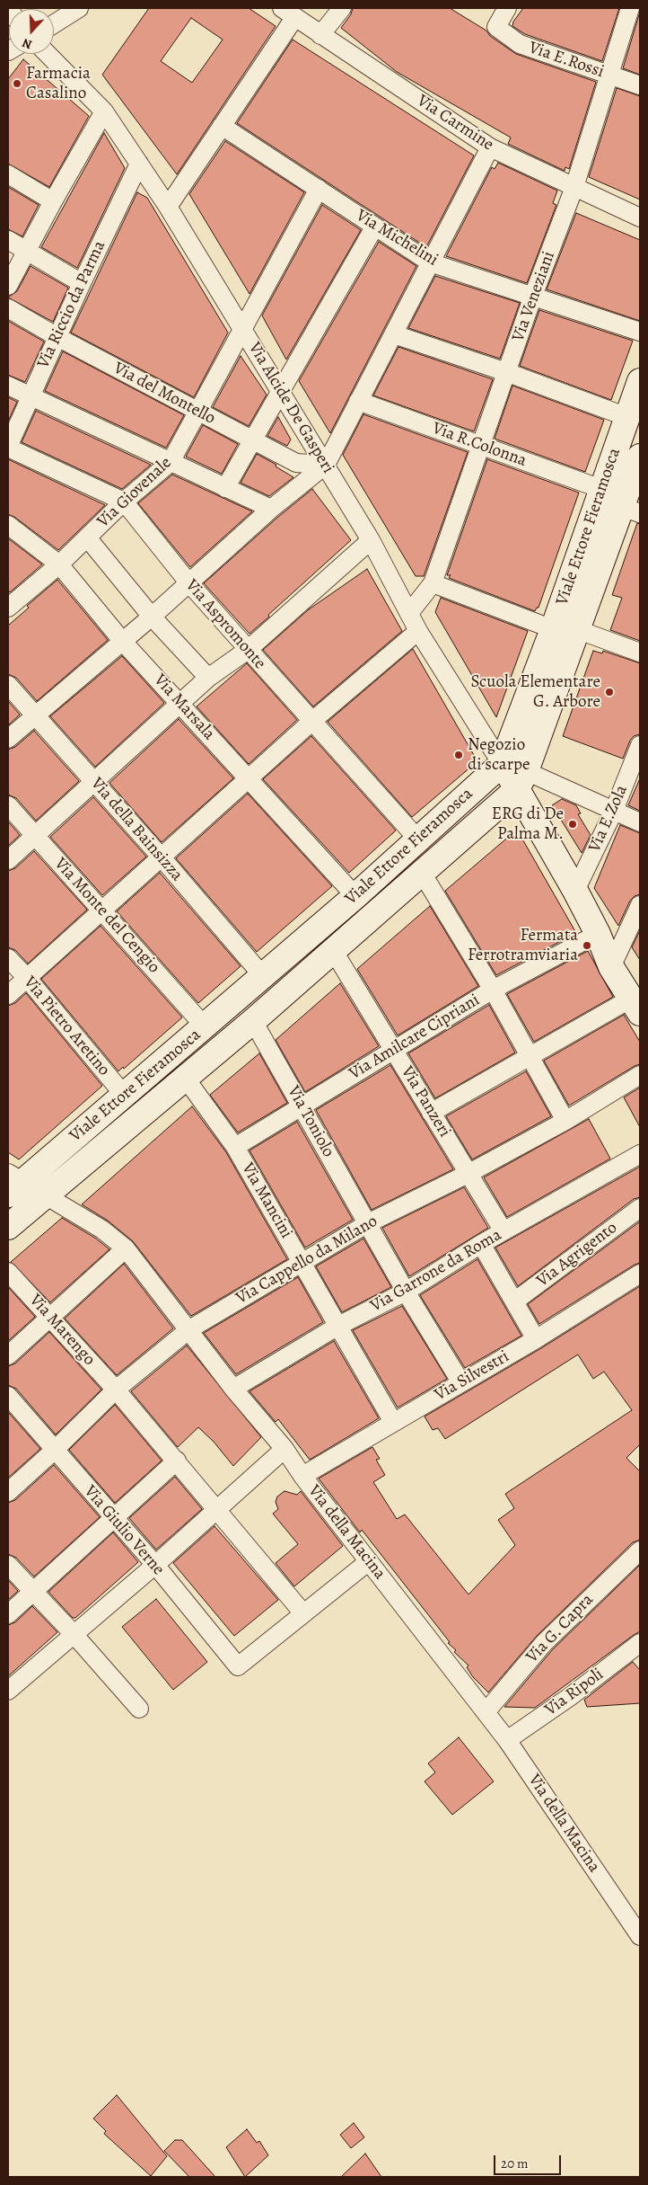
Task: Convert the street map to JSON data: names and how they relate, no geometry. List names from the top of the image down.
{
  "streets": {
    "main road": ["Via Alcide De Gasperi", "Viale Ettore Fieramosca"],
    "street": [
      "Via E.Rossi",
      "Via Carmine",
      "Via Michelini",
      "Via Veneziani",
      "Via Riccio da Parma",
      "Via del Montello",
      "Via R.Colonna",
      "Via Giovenale",
      "Via Aspromonte",
      "Via Marsala",
      "Via E.Zola",
      "Via della Bainsizza",
      "Via Monte del Cengio",
      "Via Pietro Aretino",
      "Via Amilcare Cipriani",
      "Via Panzeri",
      "Via Toniolo",
      "Via Mancini",
      "Via Agrigento",
      "Via Cappello da Milano",
      "Via Garrone da Roma",
      "Via Marengo",
      "Via Silvestri",
      "Via Giulio Verne",
      "Via della Macina",
      "Via G. Capra",
      "Via Ripoli"
    ]
  },
  "crossings": [
    ["Via E.Rossi", "Via Veneziani"],
    ["Via Carmine", "Via Veneziani"],
    ["Via Michelini", "Via Veneziani"],
    ["Via Michelini", "Via Giovenale"],
    ["Via Veneziani", "Via Alcide De Gasperi"],
    ["Via Veneziani", "Via R.Colonna"],
    ["Via Riccio da Parma", "Via del Montello"],
    ["Via Riccio da Parma", "Via Alcide De Gasperi"],
    ["Via Riccio da Parma", "Via Aspromonte"],
    ["Via del Montello", "Via Alcide De Gasperi"],
    ["Via del Montello", "Via Giovenale"],
    ["Via Alcide De Gasperi", "Via Giovenale"],
    ["Via Alcide De Gasperi", "Viale Ettore Fieramosca"],
    ["Via Alcide De Gasperi", "Via E.Zola"],
    ["Via Alcide De Gasperi", "Via Amilcare Cipriani"],
    ["Via R.Colonna", "Viale Ettore Fieramosca"],
    ["Via Giovenale", "Via Aspromonte"],
    ["Via Giovenale", "Via Marsala"],
    ["Viale Ettore Fieramosca", "Via Aspromonte"],
    ["Viale Ettore Fieramosca", "Via Marsala"],
    ["Viale Ettore Fieramosca", "Via della Bainsizza"],
    ["Viale Ettore Fieramosca", "Via Monte del Cengio"],
    ["Viale Ettore Fieramosca", "Via Pietro Aretino"],
    ["Viale Ettore Fieramosca", "Via Panzeri"],
    ["Viale Ettore Fieramosca", "Via Toniolo"],
    ["Viale Ettore Fieramosca", "Via Mancini"],
    ["Viale Ettore Fieramosca", "Via della Macina"],
    ["Via Amilcare Cipriani", "Via Panzeri"],
    ["Via Amilcare Cipriani", "Via Toniolo"],
    ["Via Amilcare Cipriani", "Via Mancini"],
    ["Via Panzeri", "Via Cappello da Milano"],
    ["Via Panzeri", "Via Garrone da Roma"],
    ["Via Toniolo", "Via Cappello da Milano"],
    ["Via Toniolo", "Via Garrone da Roma"],
    ["Via Toniolo", "Via Silvestri"],
    ["Via Mancini", "Via Cappello da Milano"],
    ["Via Mancini", "Via Garrone da Roma"],
    ["Via Mancini", "Via Silvestri"],
    ["Via Cappello da Milano", "Via Marengo"],
    ["Via Cappello da Milano", "Via Giulio Verne"],
    ["Via Cappello da Milano", "Via della Macina"],
    ["Via Garrone da Roma", "Via della Macina"],
    ["Via Marengo", "Via Giulio Verne"],
    ["Via Silvestri", "Via della Macina"],
    ["Via della Macina", "Via G. Capra"],
    ["Via della Macina", "Via Ripoli"]
  ],
  "places": [
    "Farmacia Casalino",
    "Scuola Elementare G. Arbore",
    "Negozio di scarpe",
    "ERG di De Palma M.",
    "Fermata Ferrotramviaria"
  ],
  "scale_bar": "20 m",
  "north": "bottom"
}
